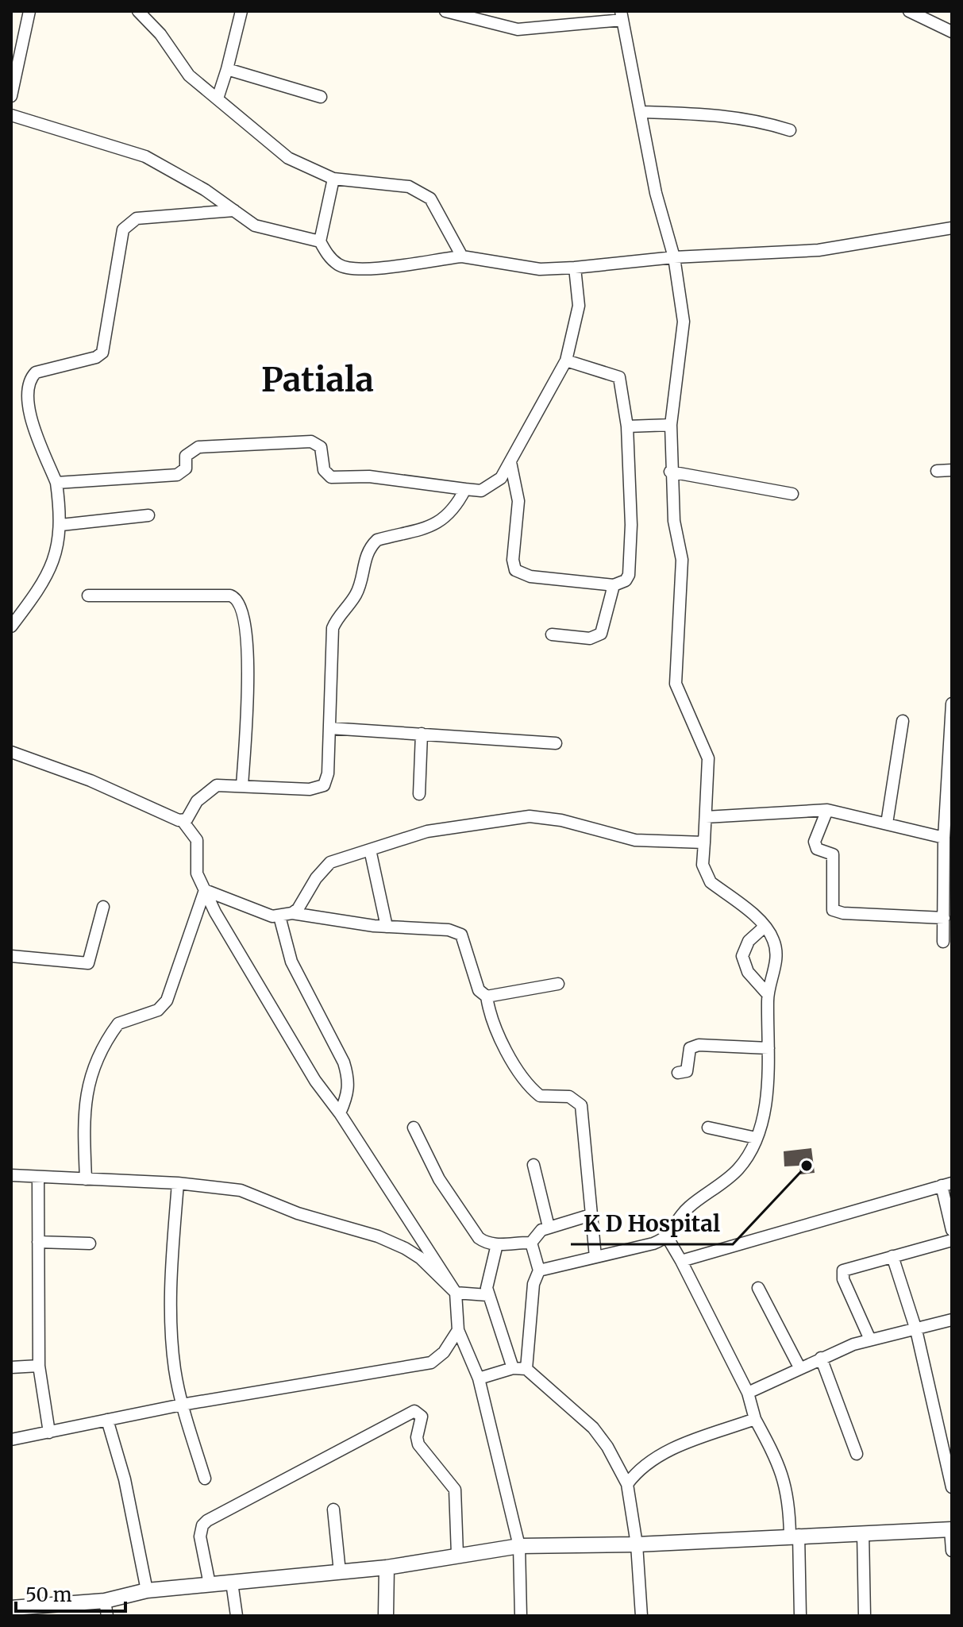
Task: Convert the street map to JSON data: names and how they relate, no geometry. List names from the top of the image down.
{
  "districts": ["Patiala"],
  "places": ["K D Hospital"],
  "scale_bar": "50 m"
}
